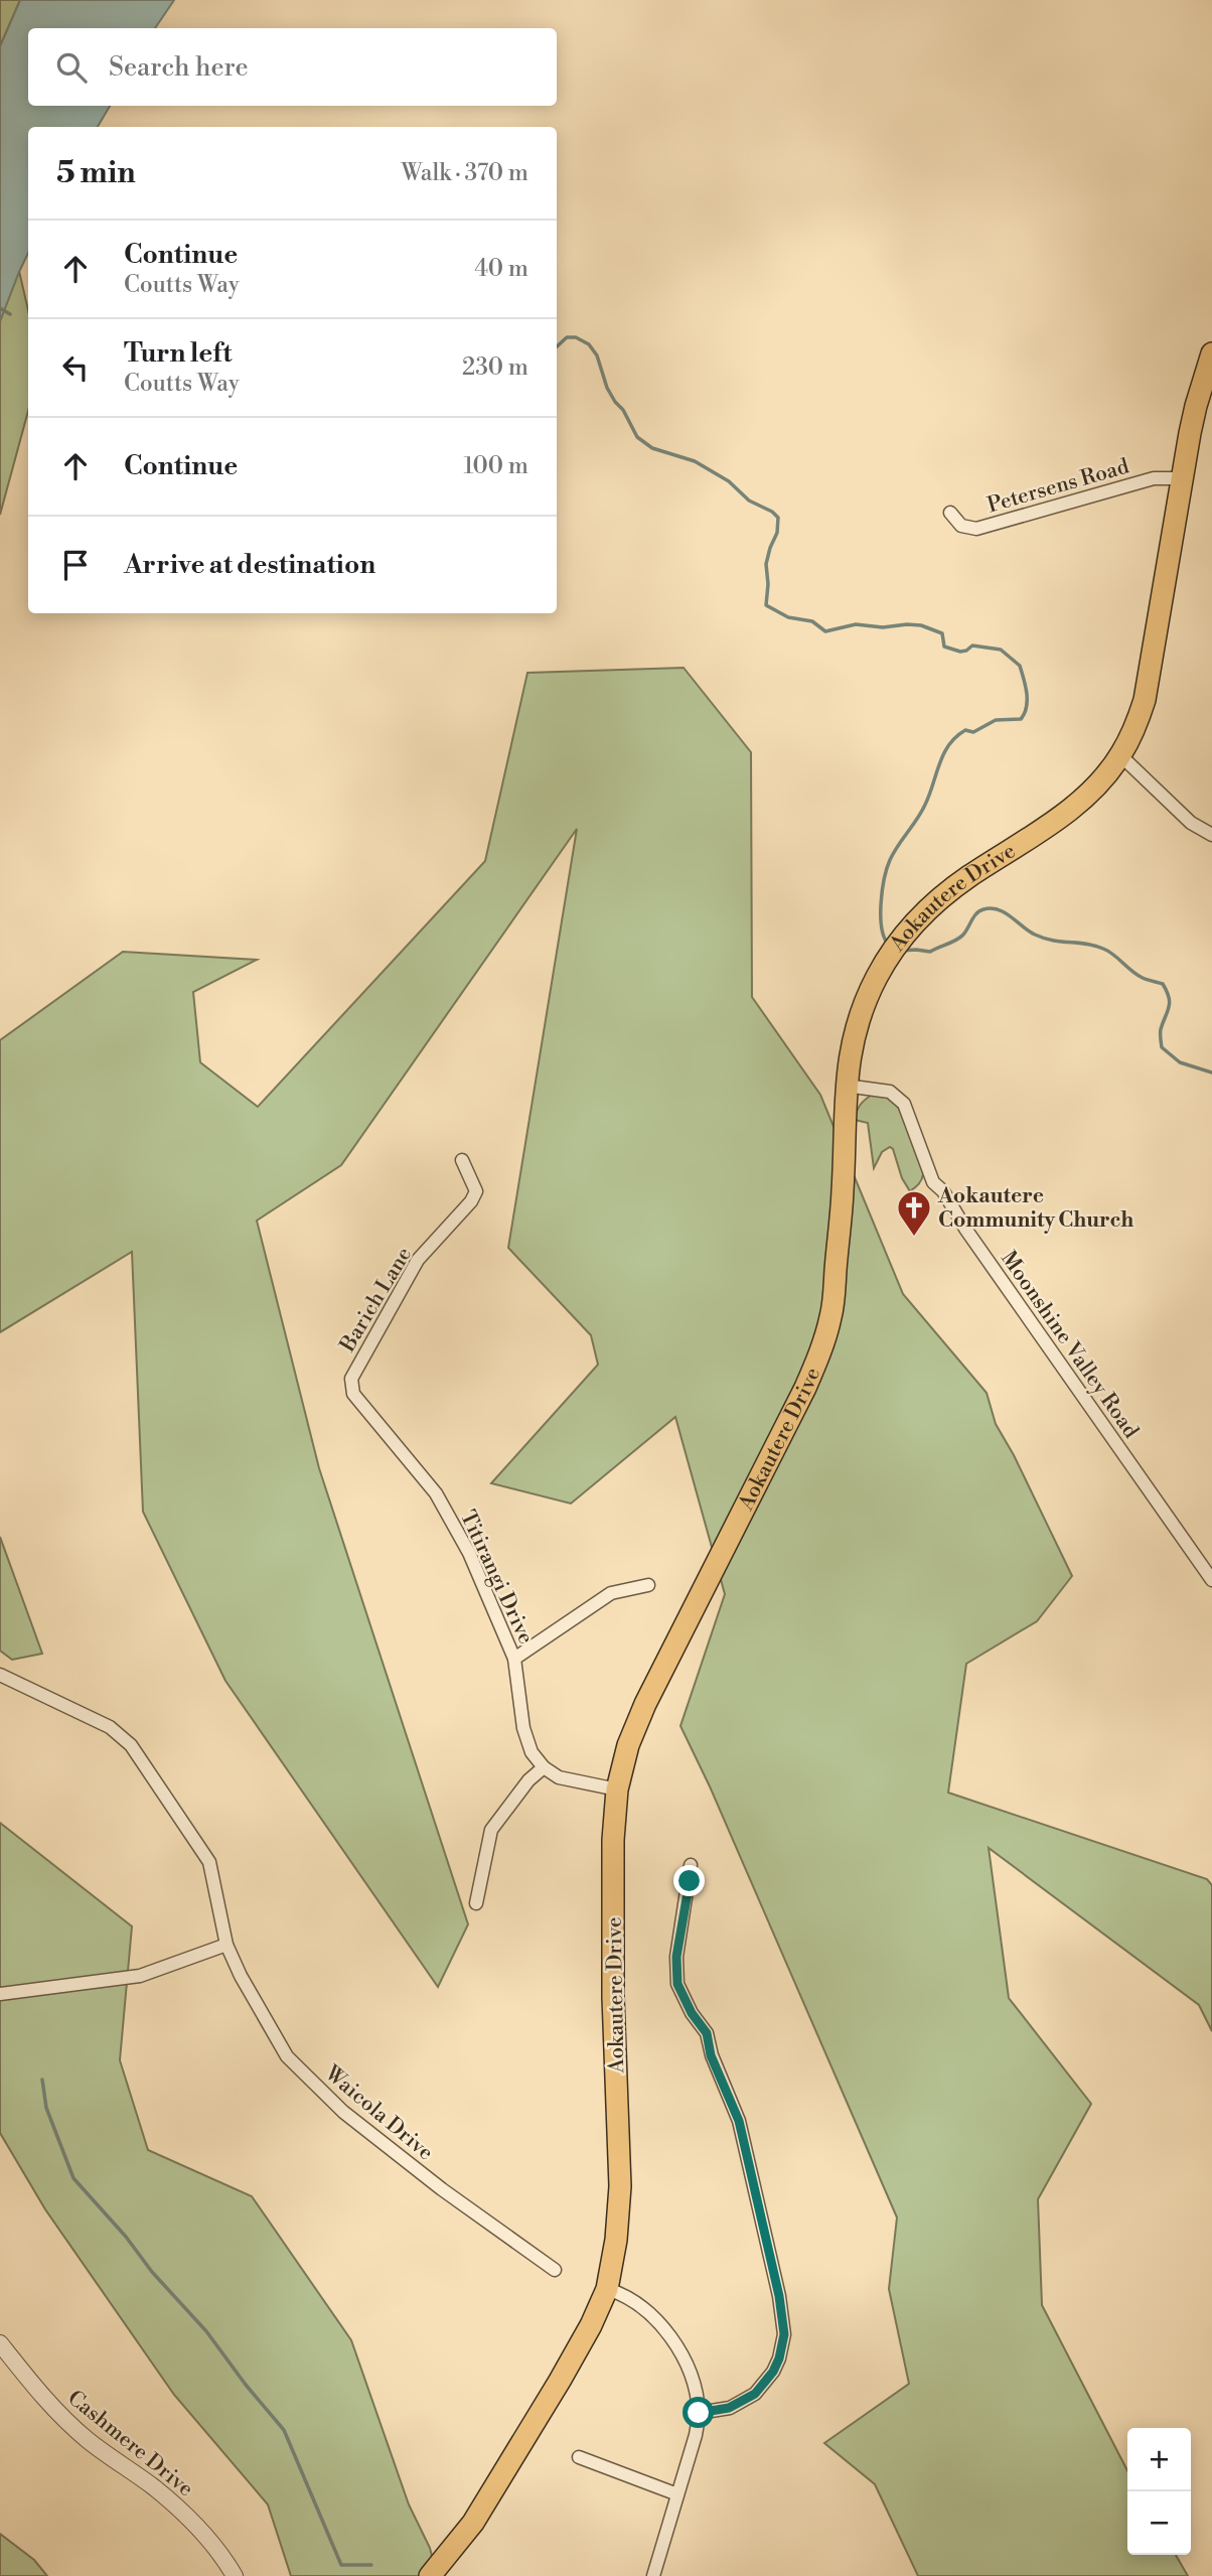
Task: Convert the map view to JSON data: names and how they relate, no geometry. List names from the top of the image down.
{
  "streets": {
    "highway": ["Aokautere Drive"],
    "street": [
      "Petersens Road",
      "Barich Lane",
      "Moonshine Valley Road",
      "Titirangi Drive",
      "Waicola Drive",
      "Cashmere Drive"
    ]
  },
  "crossings": [
    ["Petersens Road", "Aokautere Drive"],
    ["Aokautere Drive", "Moonshine Valley Road"],
    ["Barich Lane", "Titirangi Drive"]
  ],
  "places": {
    "church": ["Aokautere Community Church"]
  },
  "page": {
    "search": "Search here",
    "heading": ["5 min", "Walk · 370 m"],
    "list": [
      ["Continue", "Coutts Way", "40 m"],
      ["Turn left", "Coutts Way", "230 m"],
      ["Continue", "100 m"],
      "Arrive at destination"
    ],
    "map_buttons": ["+", "−"]
  }
}
